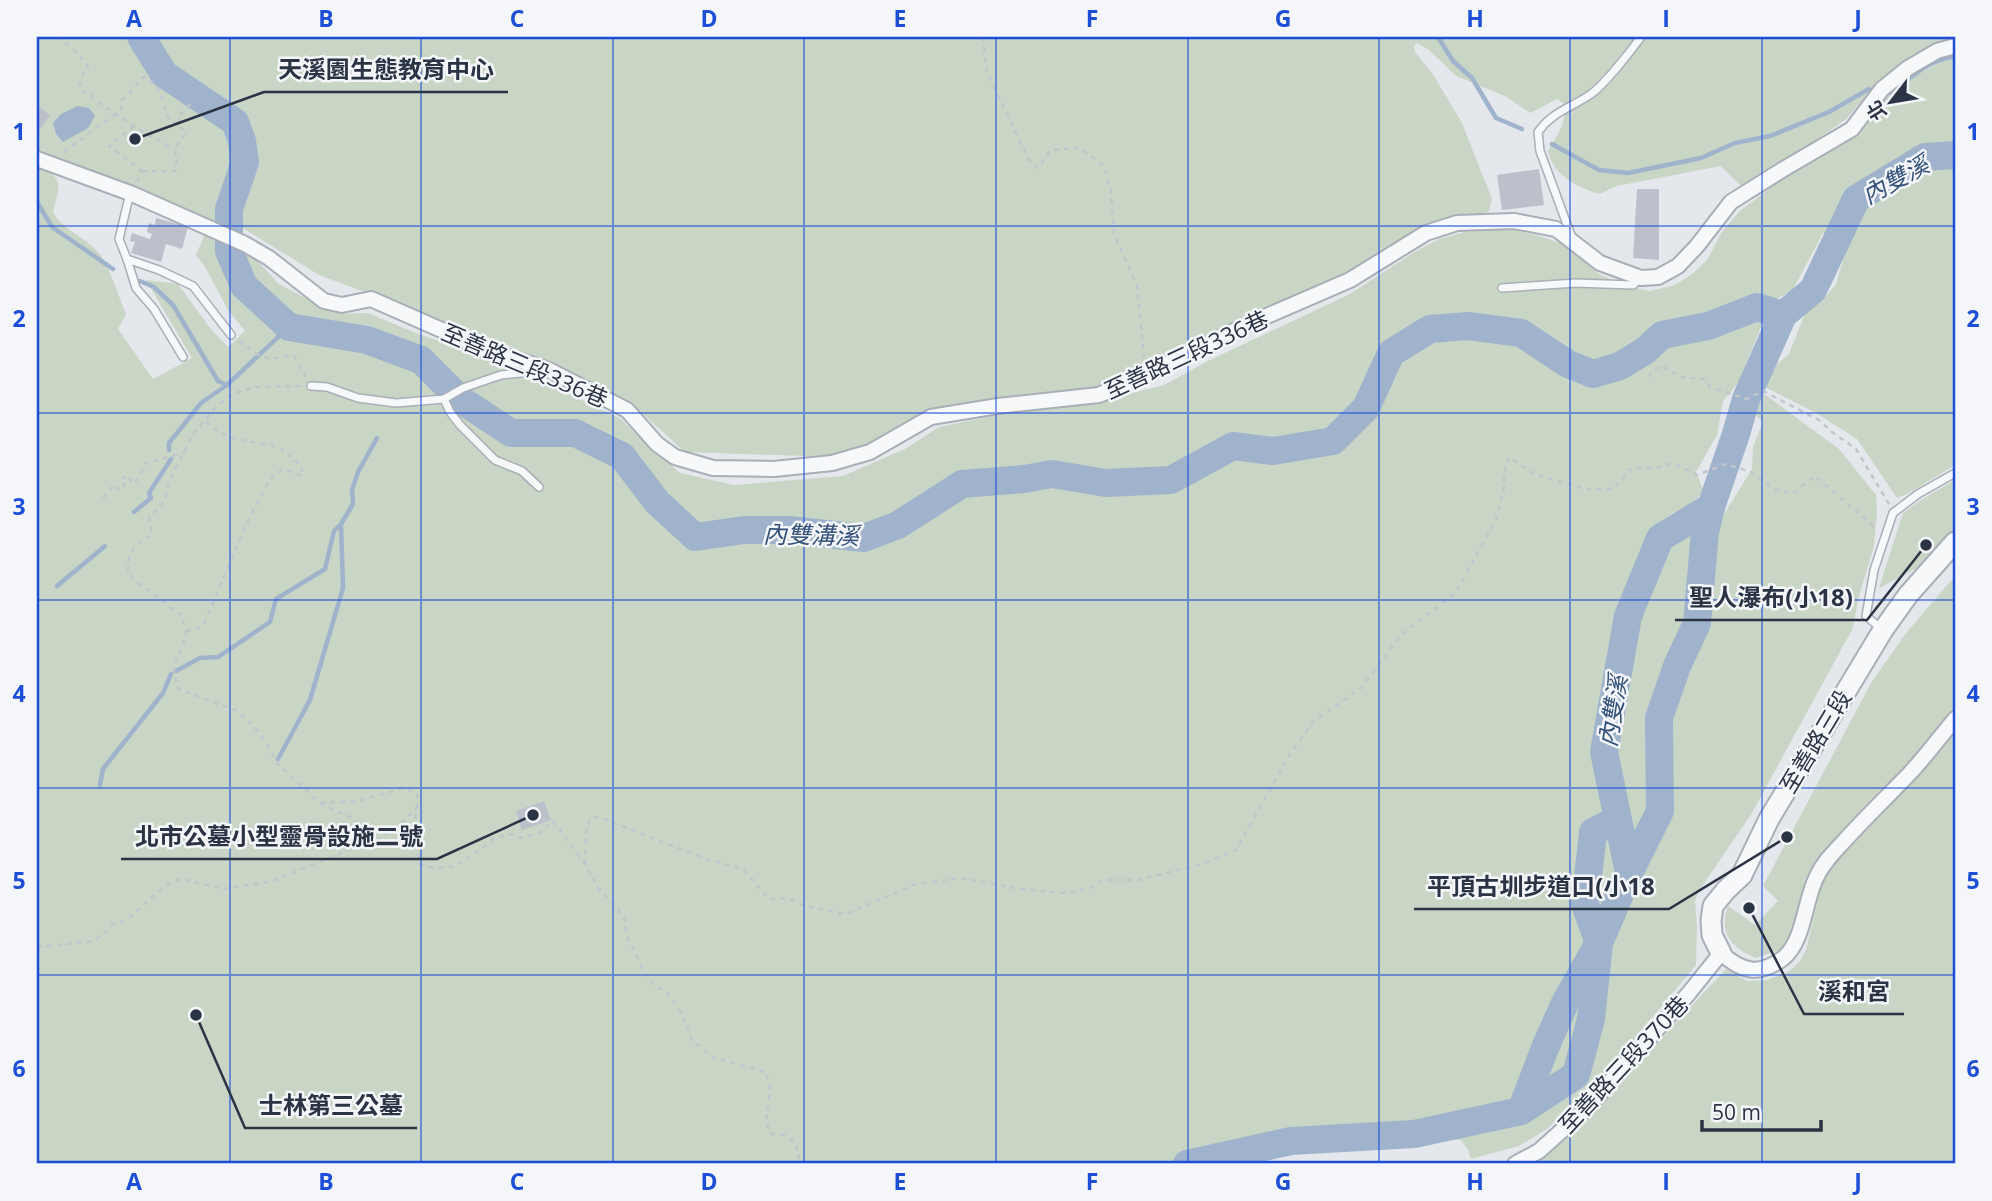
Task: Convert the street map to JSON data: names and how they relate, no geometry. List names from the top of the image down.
{
  "streets": {
    "street": ["至善路三段336巷", "至善路三段", "至善路三段370巷"]
  },
  "crossings": [
    ["至善路三段", "至善路三段370巷"]
  ],
  "water": ["內雙溪", "內雙溝溪"],
  "places": [
    "天溪園生態教育中心",
    "聖人瀑布(小18)",
    "北市公墓小型靈骨設施二號",
    "平頂古圳步道口(小18",
    "溪和宮",
    "士林第三公墓"
  ],
  "scale_bar": "50 m",
  "north": "bottom left",
  "grid": {
    "columns": [
      "A",
      "B",
      "C",
      "D",
      "E",
      "F",
      "G",
      "H",
      "I",
      "J"
    ],
    "rows": [
      "1",
      "2",
      "3",
      "4",
      "5",
      "6"
    ]
  }
}
